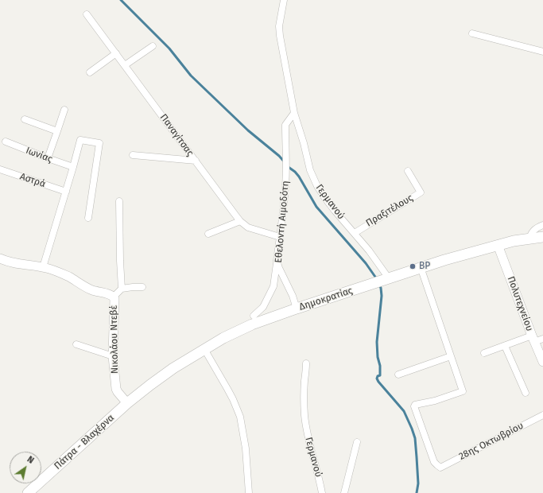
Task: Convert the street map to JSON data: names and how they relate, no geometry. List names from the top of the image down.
{
  "streets": {
    "main road": ["Δημοκρατίας", "Πάτρα - Βλαχέρνα"],
    "street": [
      "Παναγίτσας",
      "Ιωνίας",
      "Αστρά",
      "Γερμανού",
      "Πραξιτέλους",
      "Εθελοντή Αιμοδότη",
      "Πολυτεχνείου",
      "Νικολάου Ντεβέ",
      "28ης Οκτωβρίου"
    ]
  },
  "crossings": [
    ["Παναγίτσας", "Εθελοντή Αιμοδότη"],
    ["Γερμανού", "Πραξιτέλους"],
    ["Γερμανού", "Εθελοντή Αιμοδότη"],
    ["Γερμανού", "Δημοκρατίας"],
    ["Εθελοντή Αιμοδότη", "Δημοκρατίας"],
    ["Δημοκρατίας", "Πολυτεχνείου"],
    ["Δημοκρατίας", "Νικολάου Ντεβέ"],
    ["Δημοκρατίας", "Πάτρα - Βλαχέρνα"],
    ["Νικολάου Ντεβέ", "Πάτρα - Βλαχέρνα"]
  ],
  "places": ["BP"],
  "north": "top right"
}
